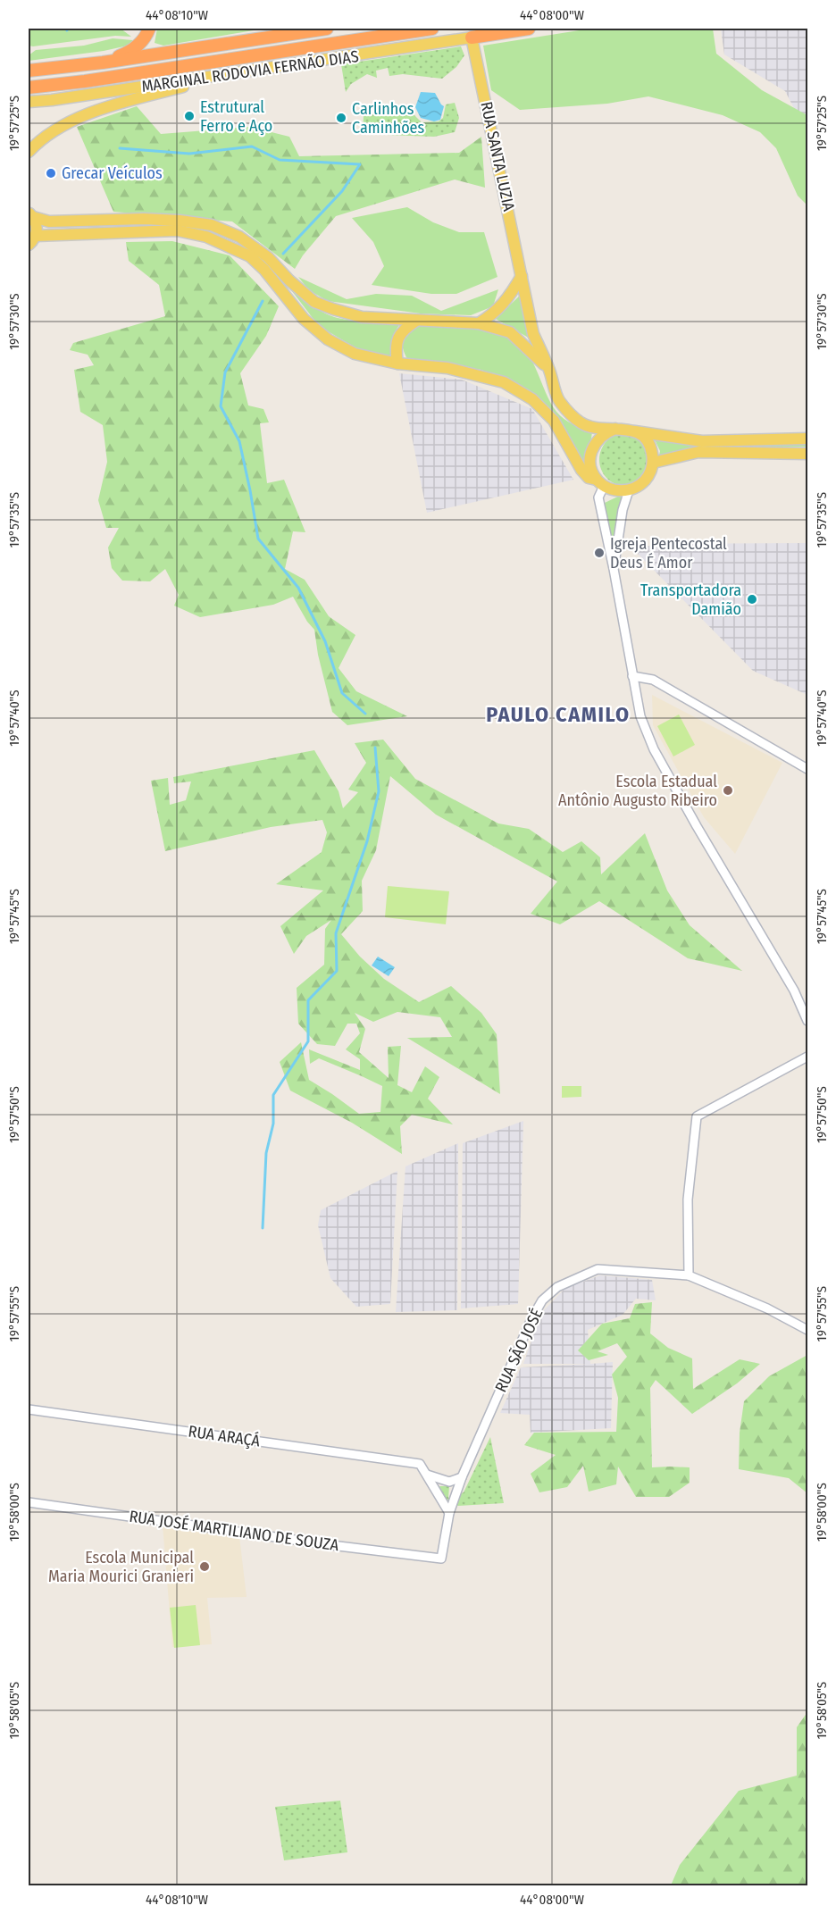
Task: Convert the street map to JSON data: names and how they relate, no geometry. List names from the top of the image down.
{
  "streets": {
    "main road": ["MARGINAL RODOVIA FERNÃO DIAS", "RUA SANTA LUZIA"],
    "street": ["RUA SÃO JOSÉ", "RUA ARAÇÁ", "RUA JOSÉ MARTILIANO DE SOUZA"]
  },
  "crossings": [
    ["MARGINAL RODOVIA FERNÃO DIAS", "RUA SANTA LUZIA"],
    ["RUA SÃO JOSÉ", "RUA JOSÉ MARTILIANO DE SOUZA"]
  ],
  "districts": ["PAULO CAMILO"],
  "places": [
    "Estrutural Ferro e Aço",
    "Carlinhos Caminhões",
    "Grecar Veículos",
    "Igreja Pentecostal Deus É Amor",
    "Transportadora Damião",
    "Escola Estadual Antônio Augusto Ribeiro",
    "Escola Municipal Maria Mourici Granieri"
  ],
  "coordinates": [
    "44°08'10\"W",
    "44°08'00\"W",
    "19°57'25\"S",
    "19°57'30\"S",
    "19°57'35\"S",
    "19°57'40\"S",
    "19°57'45\"S",
    "19°57'50\"S",
    "19°57'55\"S",
    "19°58'00\"S",
    "19°58'05\"S"
  ]
}
